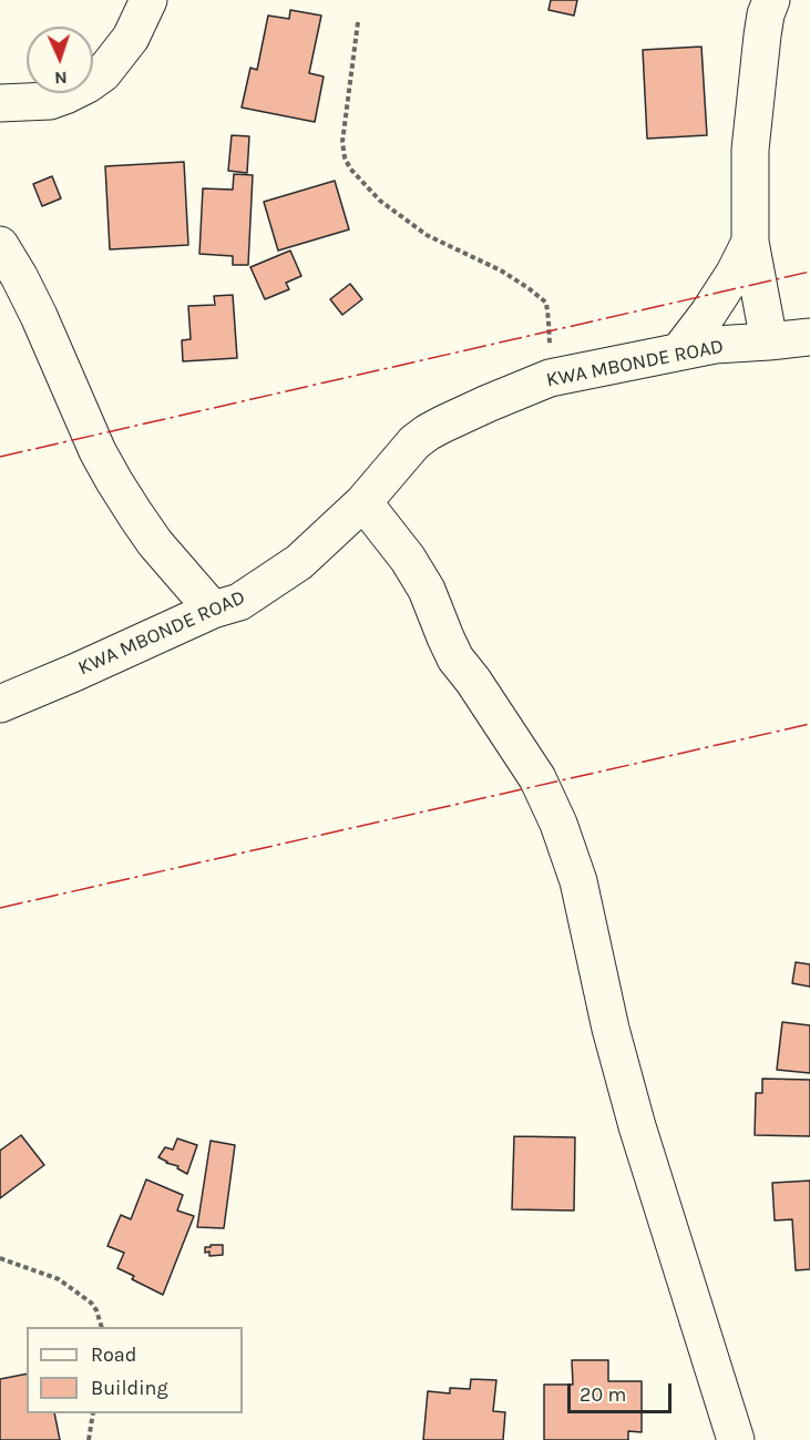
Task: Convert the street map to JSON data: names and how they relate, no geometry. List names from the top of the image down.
{
  "streets": {
    "street": ["KWA MBONDE ROAD"]
  },
  "legend": ["Road", "Building"],
  "scale_bar": "20 m",
  "north": "bottom"
}
